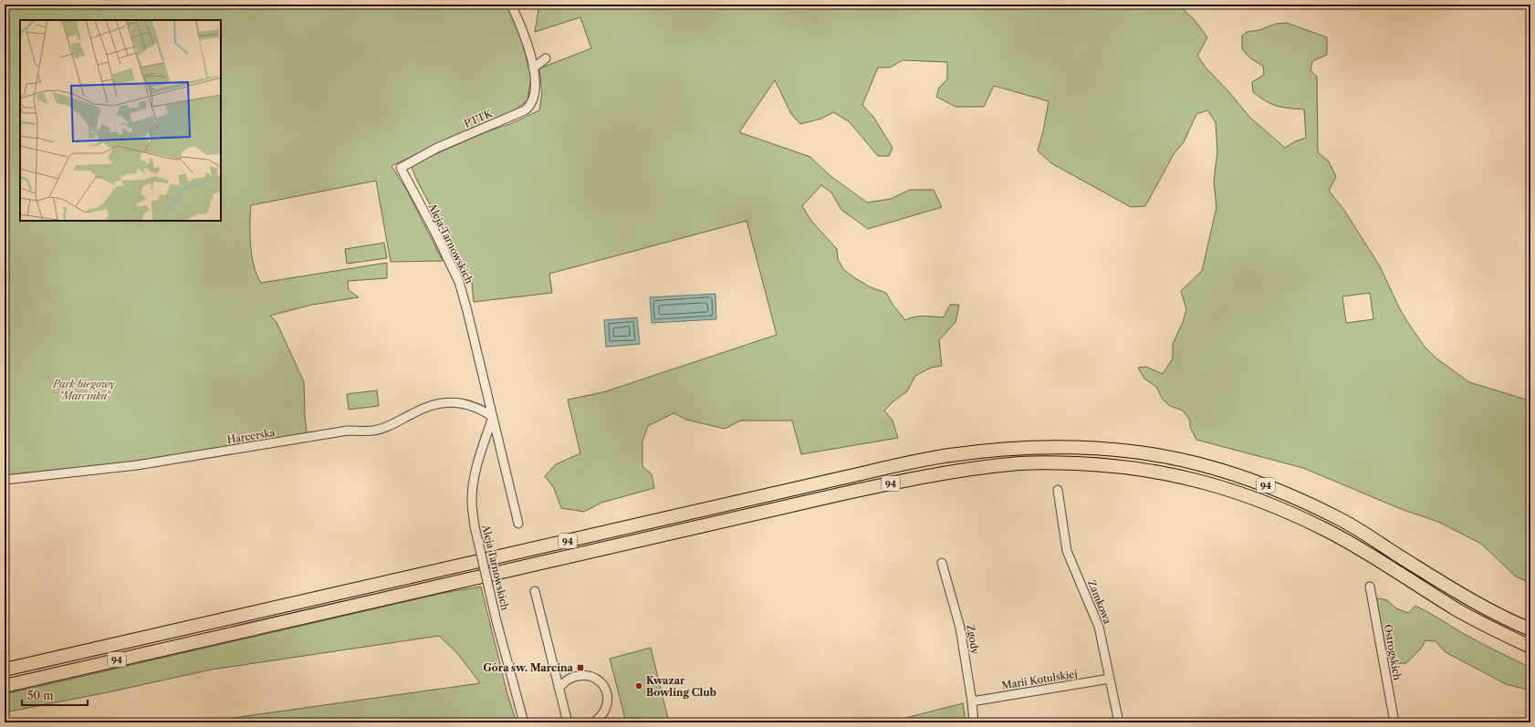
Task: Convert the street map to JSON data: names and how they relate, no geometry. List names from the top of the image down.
{
  "streets": {
    "main road": ["94"],
    "street": [
      "PTTK",
      "Aleja Tarnowskich",
      "Harcerska",
      "Zamkowa",
      "Zgody",
      "Ostrogskich",
      "Marii Kotulskiej"
    ]
  },
  "crossings": [
    ["PTTK", "Aleja Tarnowskich"],
    ["Aleja Tarnowskich", "Harcerska"],
    ["Zamkowa", "Marii Kotulskiej"],
    ["Zgody", "Marii Kotulskiej"]
  ],
  "parks": ["Park biegowy \"Marcinka\""],
  "places": {
    "transit": ["Góra św. Marcina"],
    "other": ["Kwazar Bowling Club"]
  },
  "scale_bar": "50 m"
}
